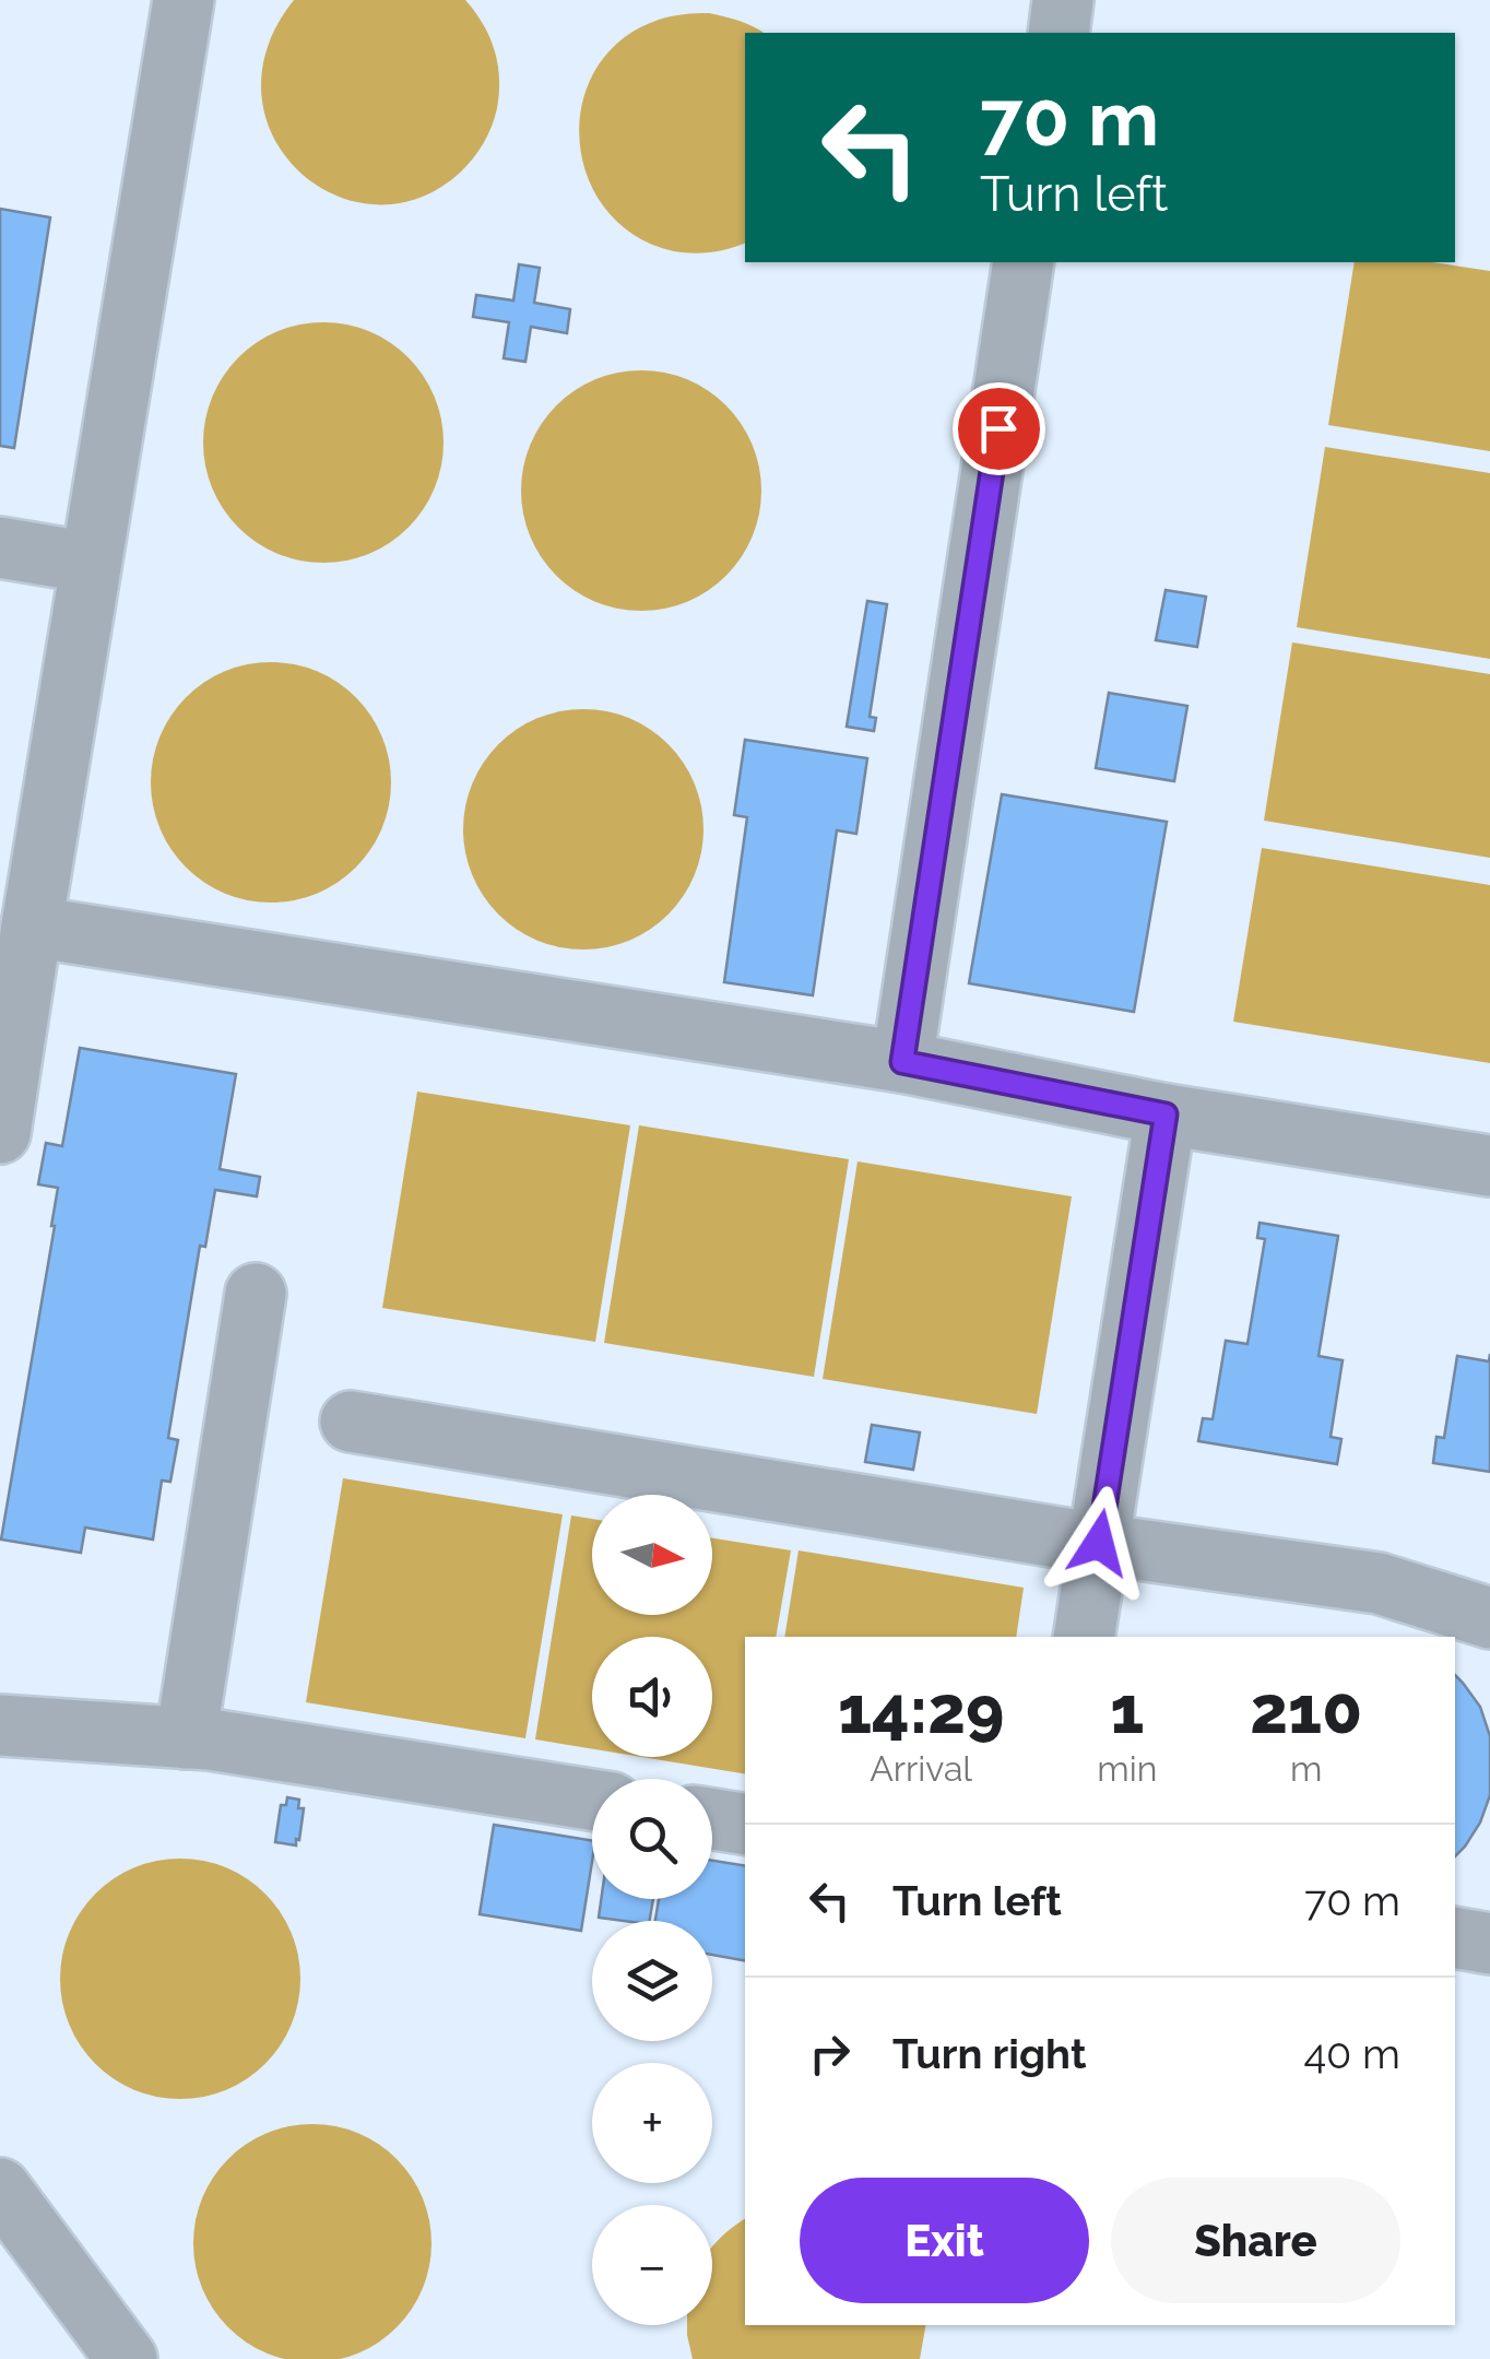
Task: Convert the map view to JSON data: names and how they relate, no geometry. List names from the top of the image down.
{
  "north": "right",
  "page": {
    "turn": ["70 m", "Turn left"],
    "map_buttons": ["+", "−"],
    "eta": [
      "14:29",
      "Arrival",
      "1",
      "min",
      "210",
      "m"
    ],
    "list": [
      {
        "name": "Turn left",
        "value": "70 m"
      },
      {
        "name": "Turn right",
        "value": "40 m"
      }
    ],
    "buttons": ["Exit", "Share"]
  }
}
